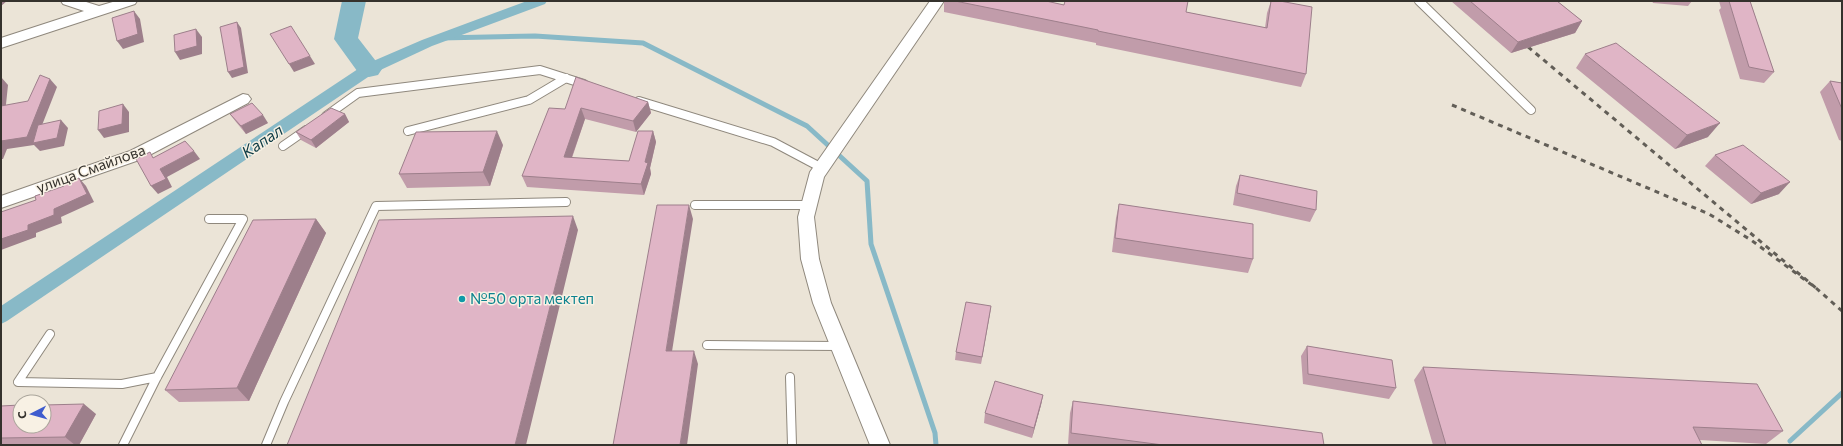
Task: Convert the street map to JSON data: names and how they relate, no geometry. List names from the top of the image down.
{
  "streets": {
    "street": ["улица Смайлова"]
  },
  "water": ["Капал"],
  "places": ["№50 орта мектеп"],
  "north": "left"
}
